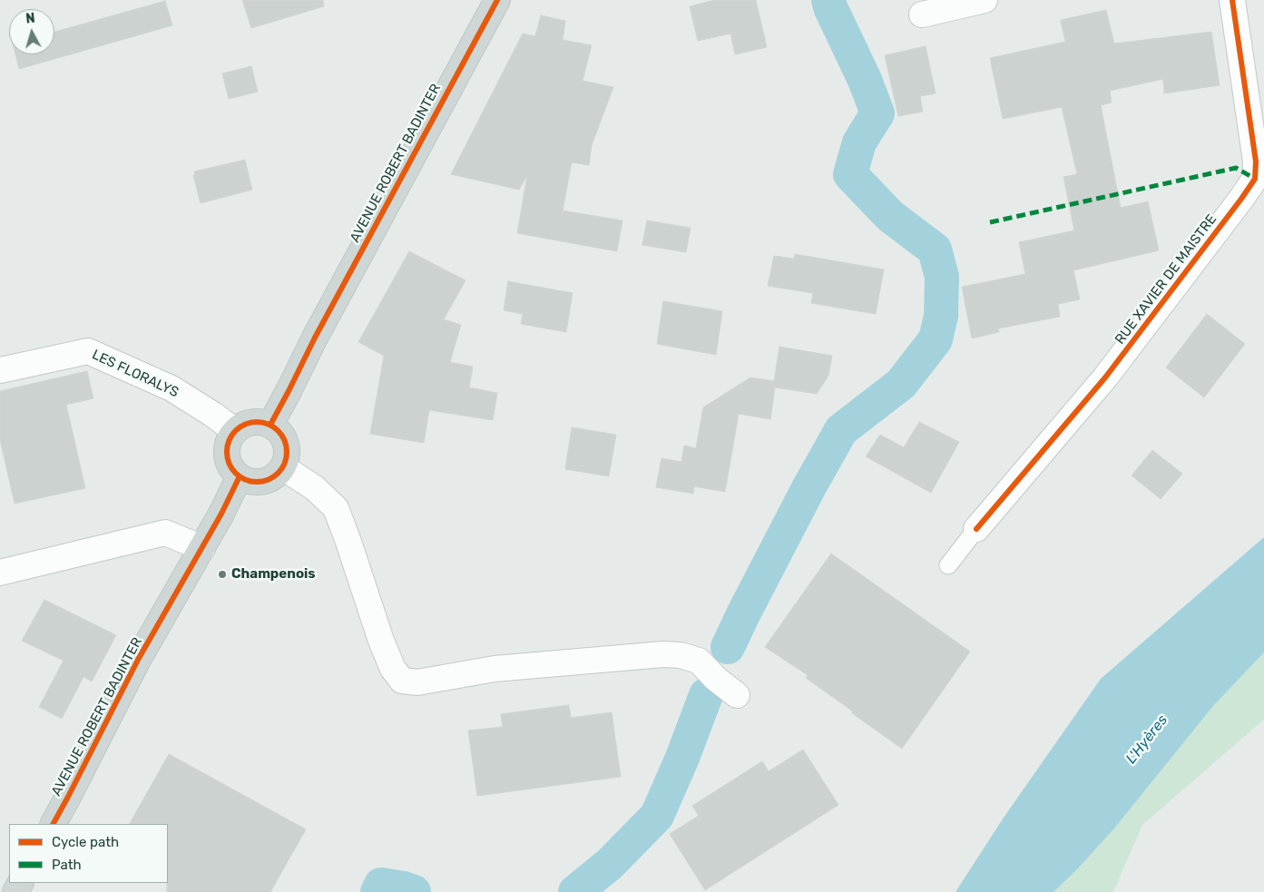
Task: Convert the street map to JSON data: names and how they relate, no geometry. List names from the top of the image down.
{
  "streets": {
    "main road": ["AVENUE ROBERT BADINTER"],
    "street": ["RUE XAVIER DE MAISTRE", "LES FLORALYS"]
  },
  "crossings": [
    ["AVENUE ROBERT BADINTER", "LES FLORALYS"]
  ],
  "water": ["L'Hyères"],
  "places": ["Champenois"],
  "legend": ["Cycle path", "Path"],
  "north": "top"
}
